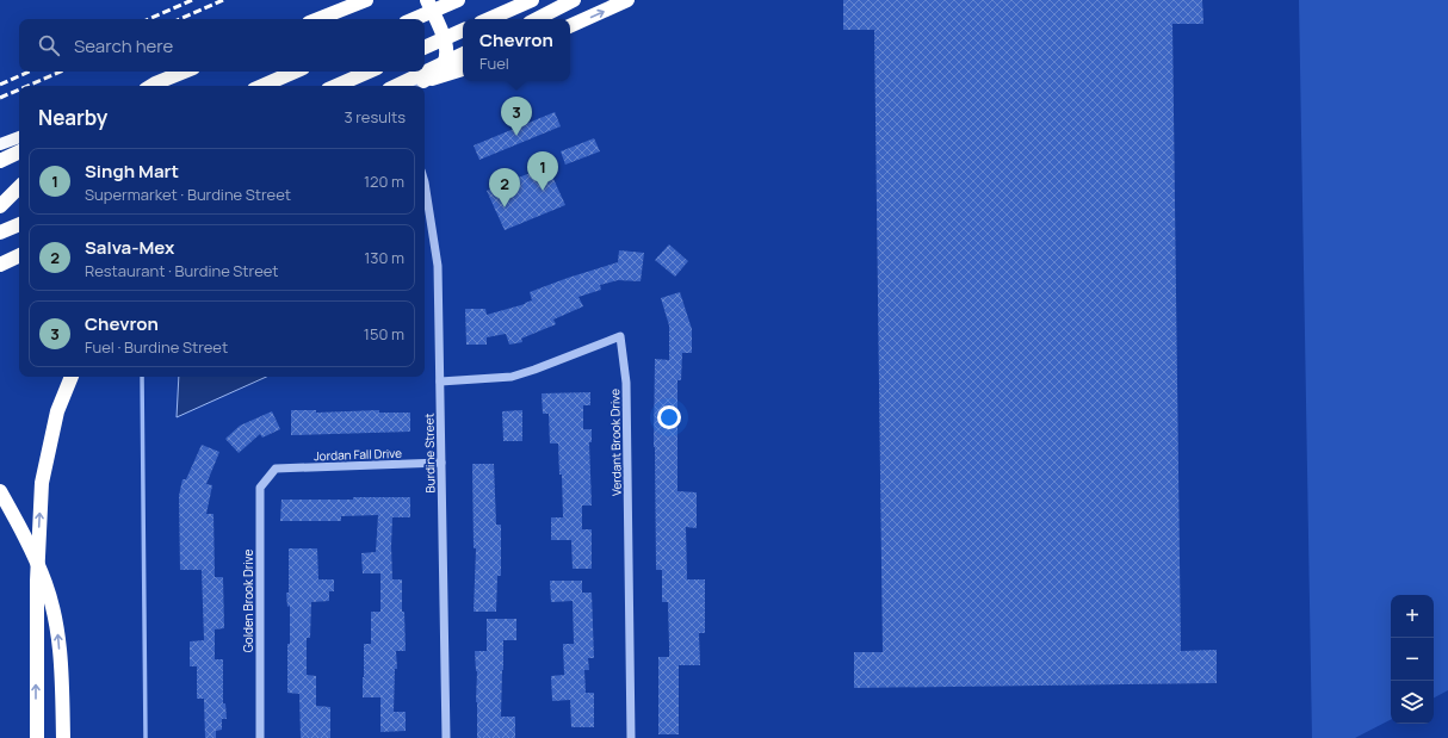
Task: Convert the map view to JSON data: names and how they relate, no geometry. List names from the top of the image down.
{
  "streets": {
    "street": [
      "Verdant Brook Drive",
      "Burdine Street",
      "Jordan Fall Drive",
      "Golden Brook Drive"
    ]
  },
  "crossings": [
    ["Verdant Brook Drive", "Burdine Street"],
    ["Burdine Street", "Jordan Fall Drive"],
    ["Jordan Fall Drive", "Golden Brook Drive"]
  ],
  "page": {
    "popup": ["Chevron", "Fuel"],
    "search": "Search here",
    "heading": ["Nearby", "3 results"],
    "pins": ["3", "1", "2"],
    "list": [
      {
        "mark": "1",
        "name": "Singh Mart",
        "note": "Supermarket · Burdine Street",
        "value": "120 m"
      },
      {
        "mark": "2",
        "name": "Salva-Mex",
        "note": "Restaurant · Burdine Street",
        "value": "130 m"
      },
      {
        "mark": "3",
        "name": "Chevron",
        "note": "Fuel · Burdine Street",
        "value": "150 m"
      }
    ],
    "map_buttons": ["+", "−"]
  }
}
